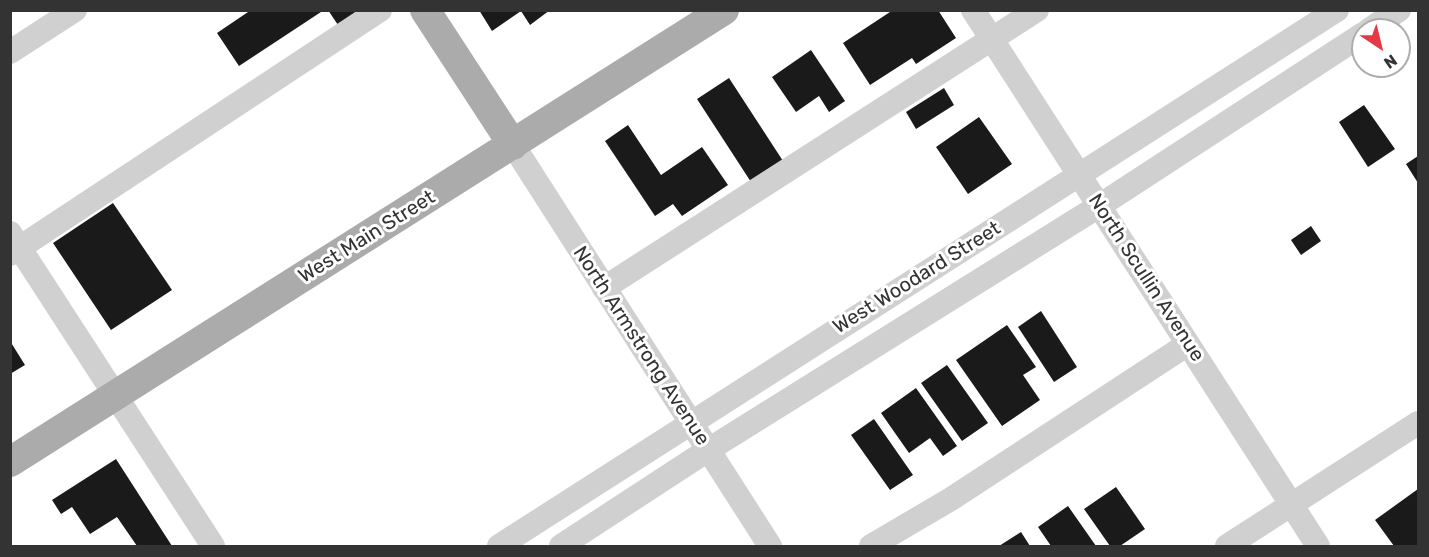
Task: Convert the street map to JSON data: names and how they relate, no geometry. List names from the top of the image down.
{
  "streets": {
    "main road": ["West Main Street"],
    "street": ["West Woodard Street", "North Scullin Avenue", "North Armstrong Avenue"]
  },
  "crossings": [
    ["West Main Street", "North Armstrong Avenue"],
    ["West Woodard Street", "North Scullin Avenue"],
    ["West Woodard Street", "North Armstrong Avenue"]
  ],
  "north": "bottom right"
}
